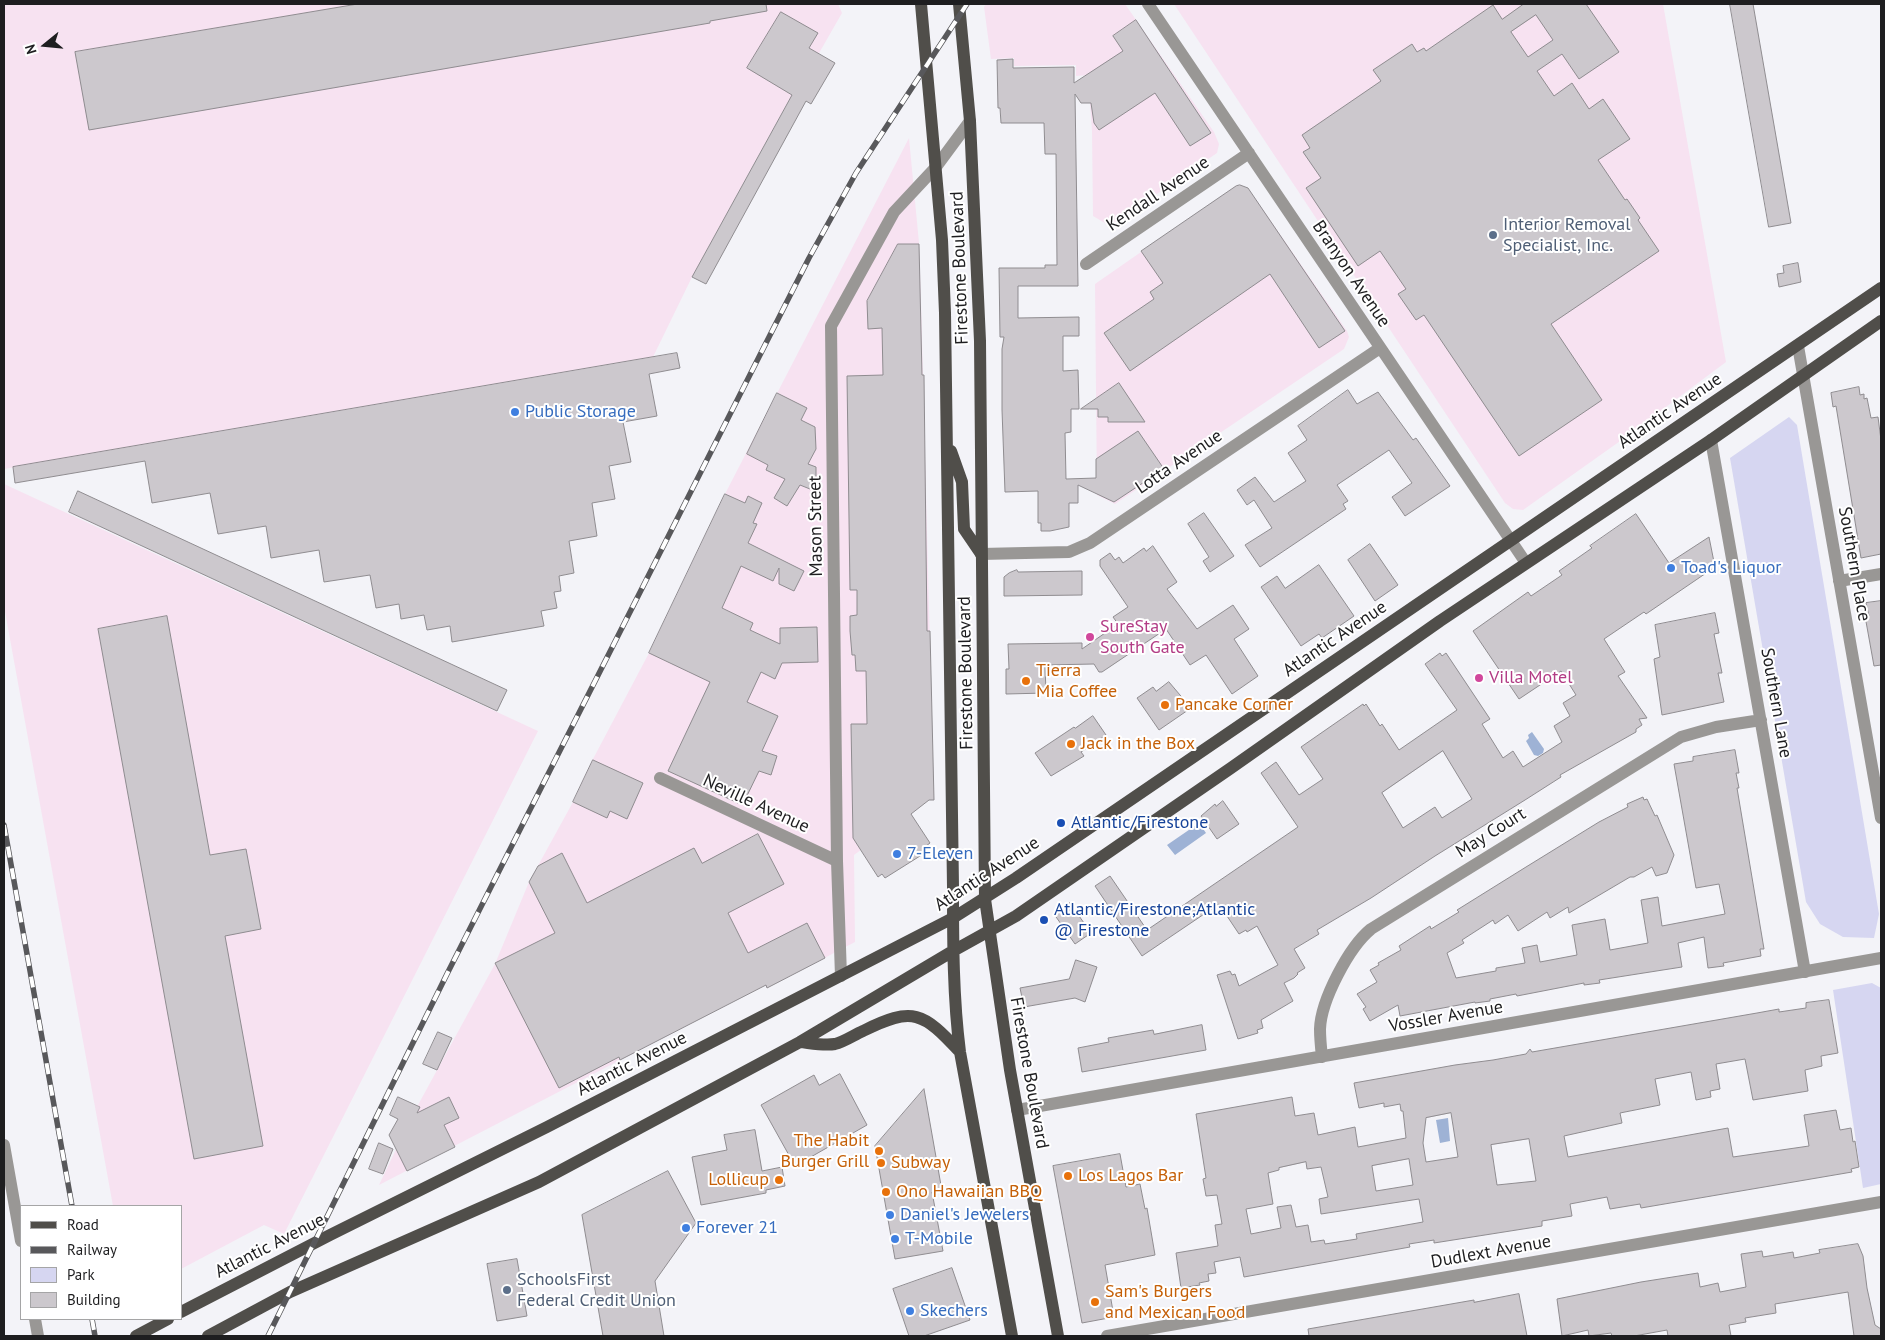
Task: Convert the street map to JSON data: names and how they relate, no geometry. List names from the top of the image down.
{
  "streets": {
    "main road": ["Firestone Boulevard", "Atlantic Avenue"],
    "street": [
      "Kendall Avenue",
      "Branyon Avenue",
      "Lotta Avenue",
      "Mason Street",
      "Southern Place",
      "Southern Lane",
      "Neville Avenue",
      "May Court",
      "Vossler Avenue",
      "Dudlext Avenue"
    ]
  },
  "crossings": [
    ["Kendall Avenue", "Branyon Avenue"],
    ["Firestone Boulevard", "Atlantic Avenue"],
    ["Firestone Boulevard", "Lotta Avenue"],
    ["Firestone Boulevard", "Mason Street"],
    ["Firestone Boulevard", "Vossler Avenue"],
    ["Branyon Avenue", "Atlantic Avenue"],
    ["Branyon Avenue", "Lotta Avenue"],
    ["Atlantic Avenue", "Mason Street"],
    ["Atlantic Avenue", "Southern Place"],
    ["Mason Street", "Neville Avenue"],
    ["Southern Lane", "May Court"],
    ["Southern Lane", "Vossler Avenue"],
    ["May Court", "Vossler Avenue"]
  ],
  "places": [
    "Interior Removal Specialist, Inc.",
    "Public Storage",
    "Toad's Liquor",
    "SureStay South Gate",
    "Villa Motel",
    "Tierra Mia Coffee",
    "Pancake Corner",
    "Jack in the Box",
    "Atlantic/Firestone",
    "7-Eleven",
    "Atlantic/Firestone;Atlantic @ Firestone",
    "The Habit Burger Grill",
    "Subway",
    "Los Lagos Bar",
    "Lollicup",
    "Ono Hawaiian BBQ",
    "Daniel's Jewelers",
    "Forever 21",
    "T-Mobile",
    "SchoolsFirst Federal Credit Union",
    "Sam's Burgers and Mexican Food",
    "Skechers"
  ],
  "legend": [
    "Road",
    "Railway",
    "Park",
    "Building"
  ],
  "north": "left"
}
